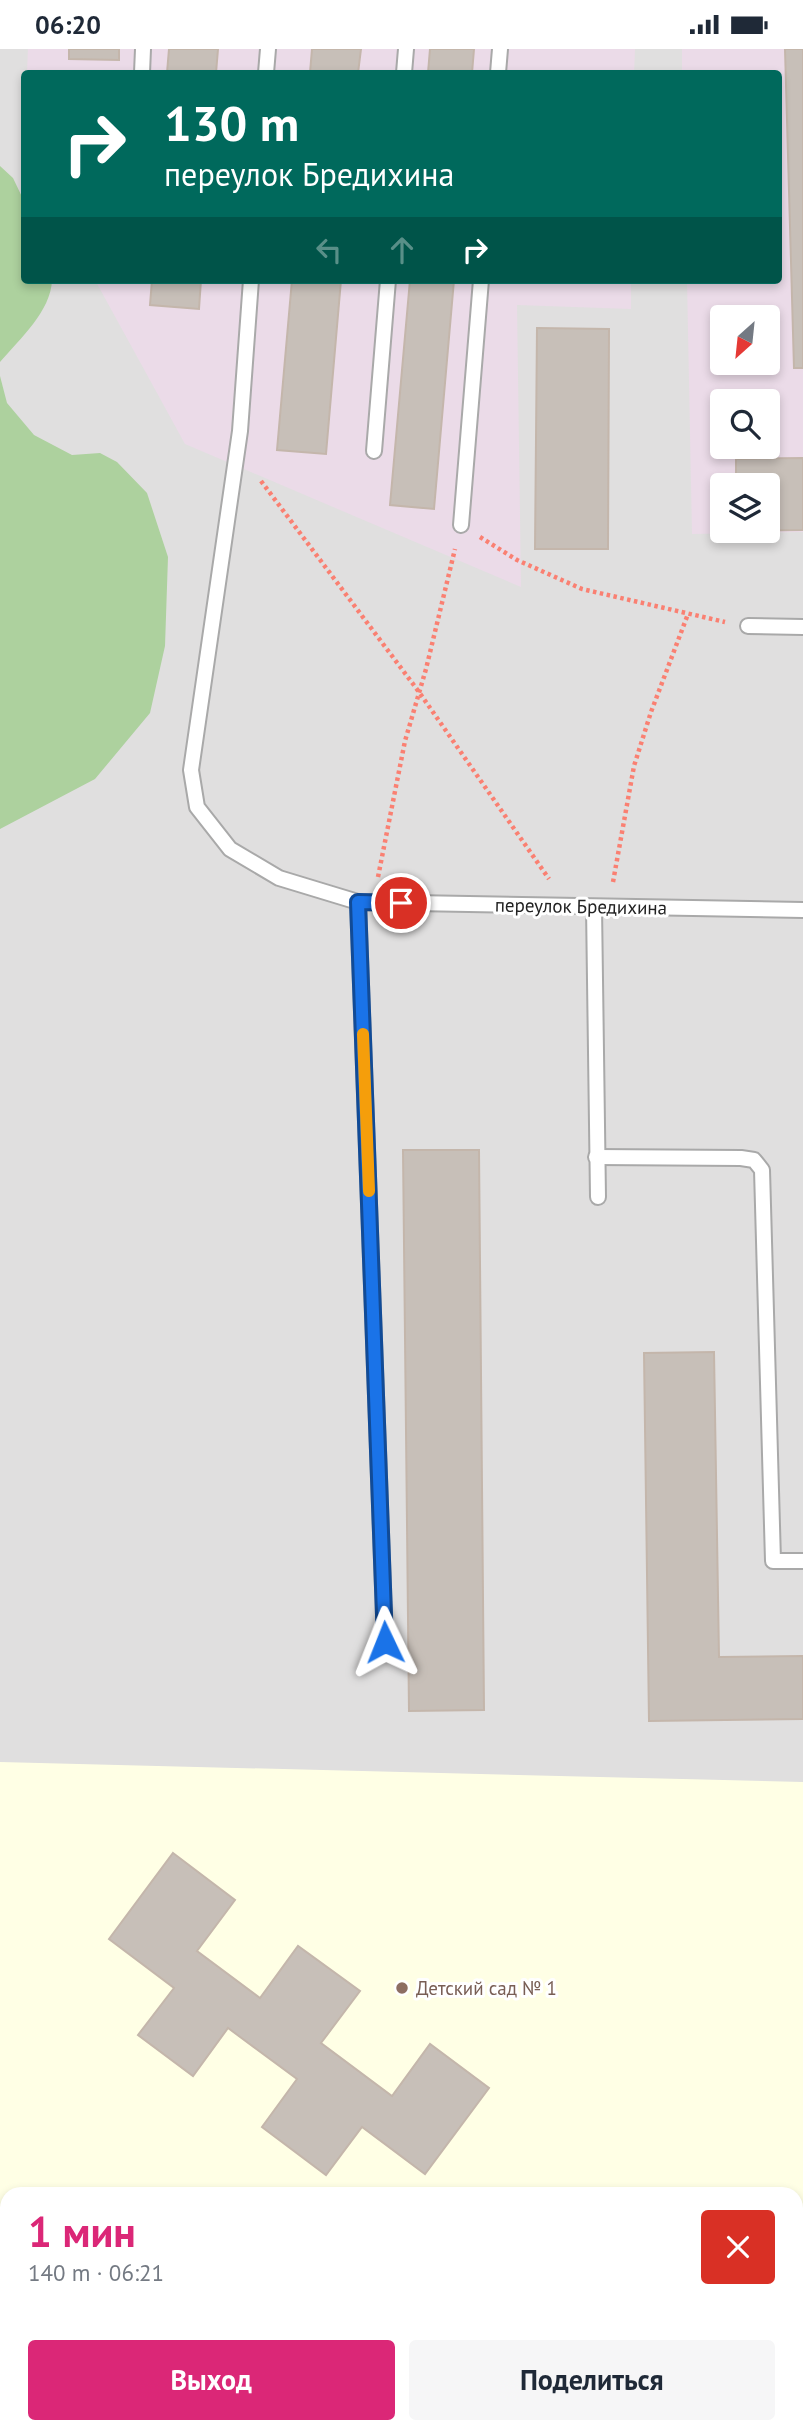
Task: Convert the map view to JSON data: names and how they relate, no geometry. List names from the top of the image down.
{
  "streets": {
    "lane": ["переулок Бредихина"]
  },
  "places": ["Детский сад № 1"],
  "north": "bottom left",
  "page": {
    "status": "06:20",
    "turn": ["130 m", "переулок Бредихина"],
    "heading": ["1 мин", "140 m · 06:21"],
    "buttons": ["Выход", "Поделиться"]
  }
}
